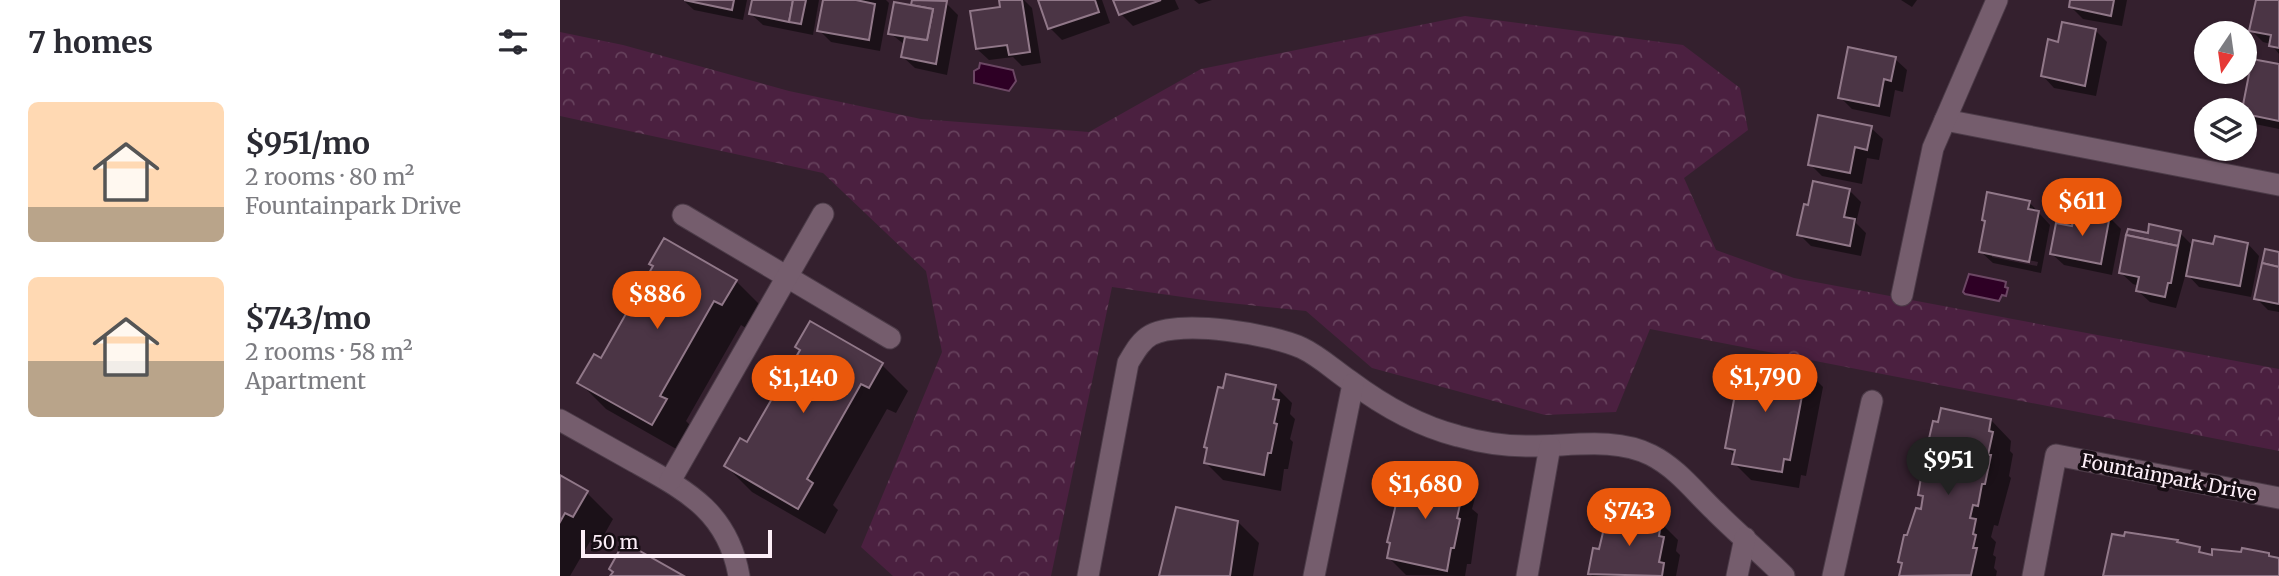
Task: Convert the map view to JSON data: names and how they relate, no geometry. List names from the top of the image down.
{
  "streets": {
    "street": ["Fountainpark Drive"]
  },
  "scale_bar": "50 m",
  "north": "bottom",
  "page": {
    "heading": "7 homes",
    "list": [
      {
        "name": "$951/mo",
        "note": "2 rooms · 80 m² · Fountainpark Drive"
      },
      {
        "name": "$743/mo",
        "note": "2 rooms · 58 m² · Apartment"
      }
    ],
    "price": [
      "$611",
      "$886",
      "$1,790",
      "$1,140",
      "$951",
      "$1,680",
      "$743"
    ],
    "scale": "50 m"
  }
}
